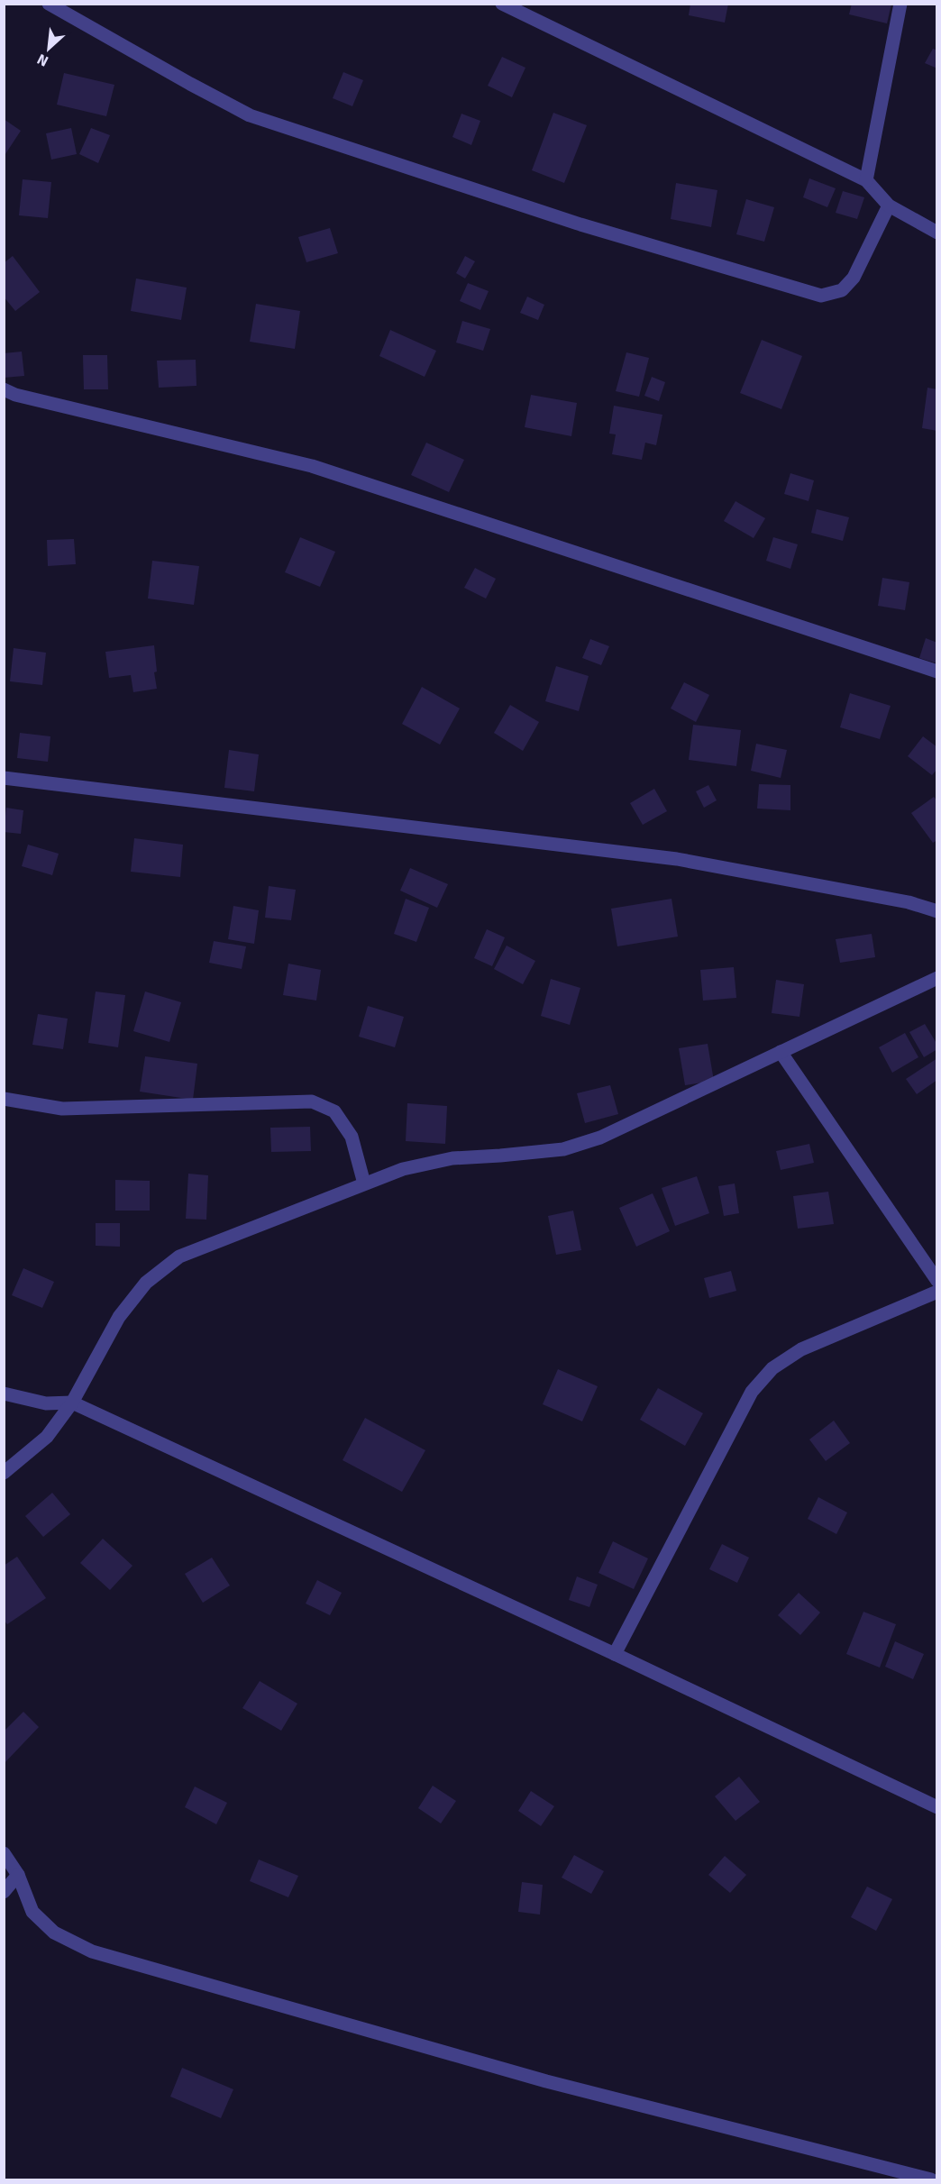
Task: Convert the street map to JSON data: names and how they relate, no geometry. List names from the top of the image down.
{
  "north": "bottom left"
}
